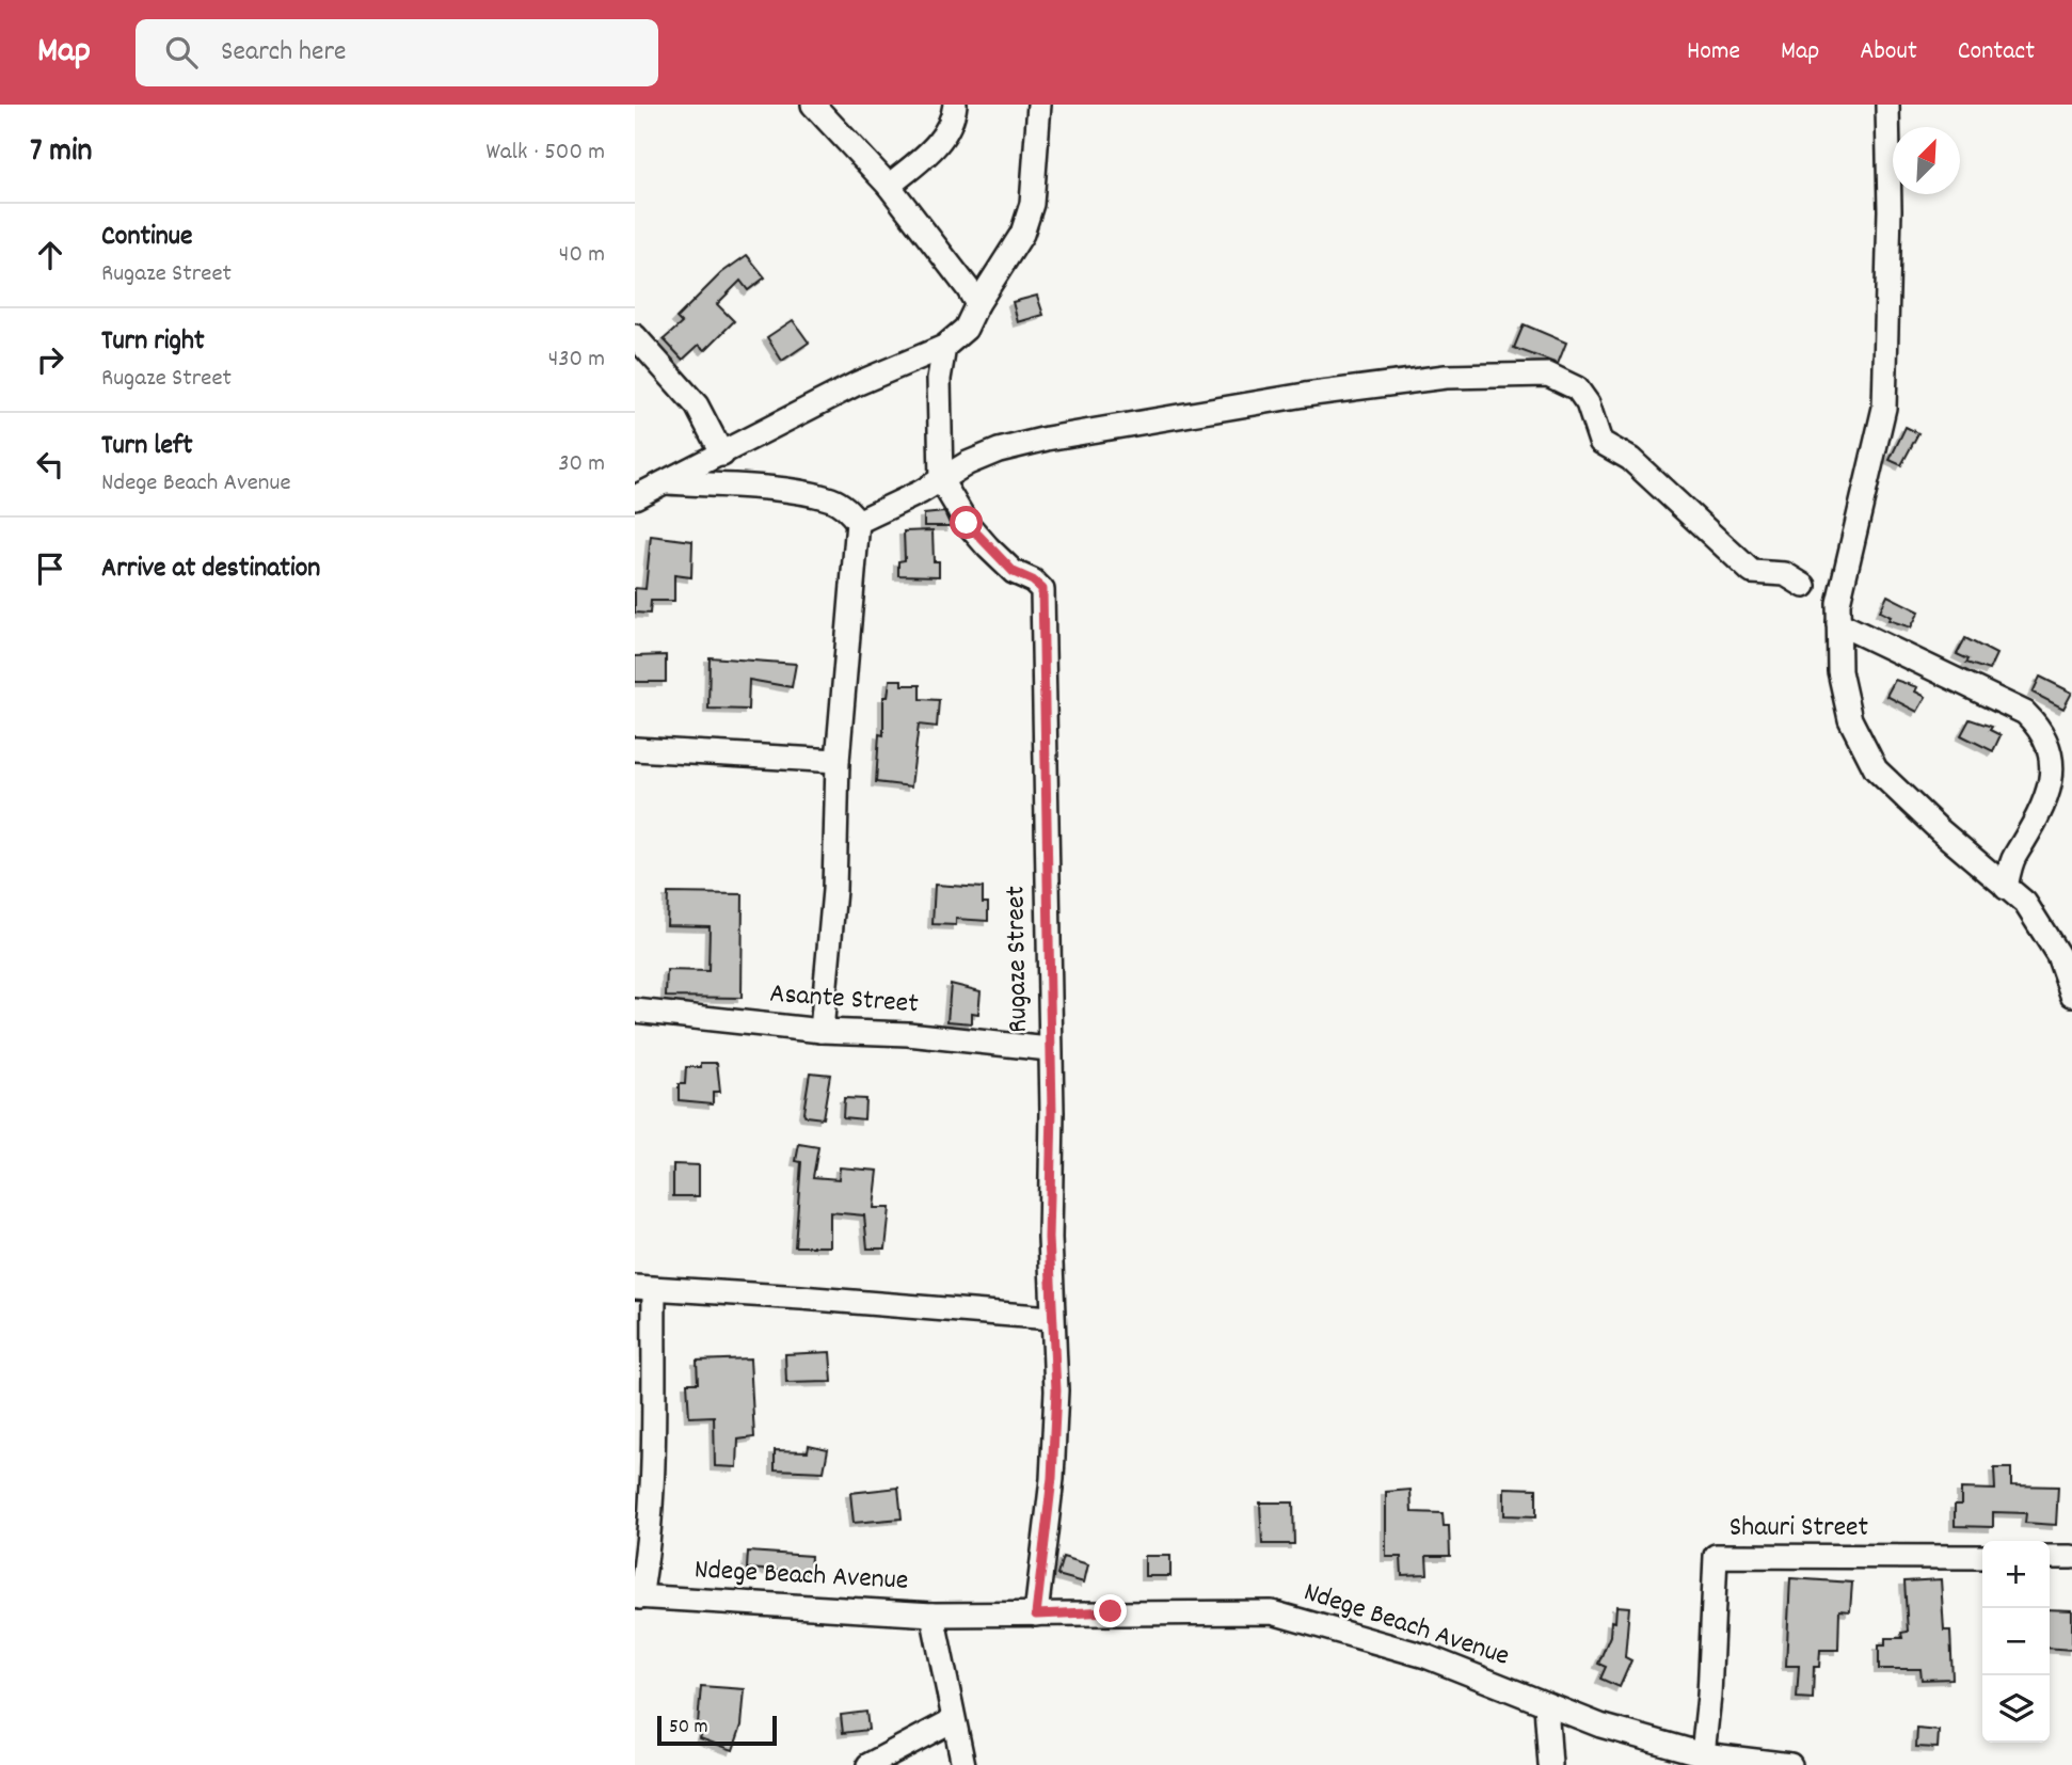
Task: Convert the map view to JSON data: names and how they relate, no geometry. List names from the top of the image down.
{
  "streets": {
    "street": [
      "Rugaze Street",
      "Asante Street",
      "Shauri Street",
      "Ndege Beach Avenue"
    ]
  },
  "crossings": [
    ["Rugaze Street", "Asante Street"],
    ["Rugaze Street", "Ndege Beach Avenue"],
    ["Shauri Street", "Ndege Beach Avenue"]
  ],
  "scale_bar": "50 m",
  "north": "top right",
  "page": {
    "header": "Map",
    "search": "Search here",
    "nav": [
      "Home",
      "Map",
      "About",
      "Contact"
    ],
    "heading": ["7 min", "Walk · 500 m"],
    "list": [
      ["Continue", "Rugaze Street", "40 m"],
      ["Turn right", "Rugaze Street", "430 m"],
      ["Turn left", "Ndege Beach Avenue", "30 m"],
      "Arrive at destination"
    ],
    "map_buttons": ["+", "−"],
    "scale": "50 m"
  }
}
